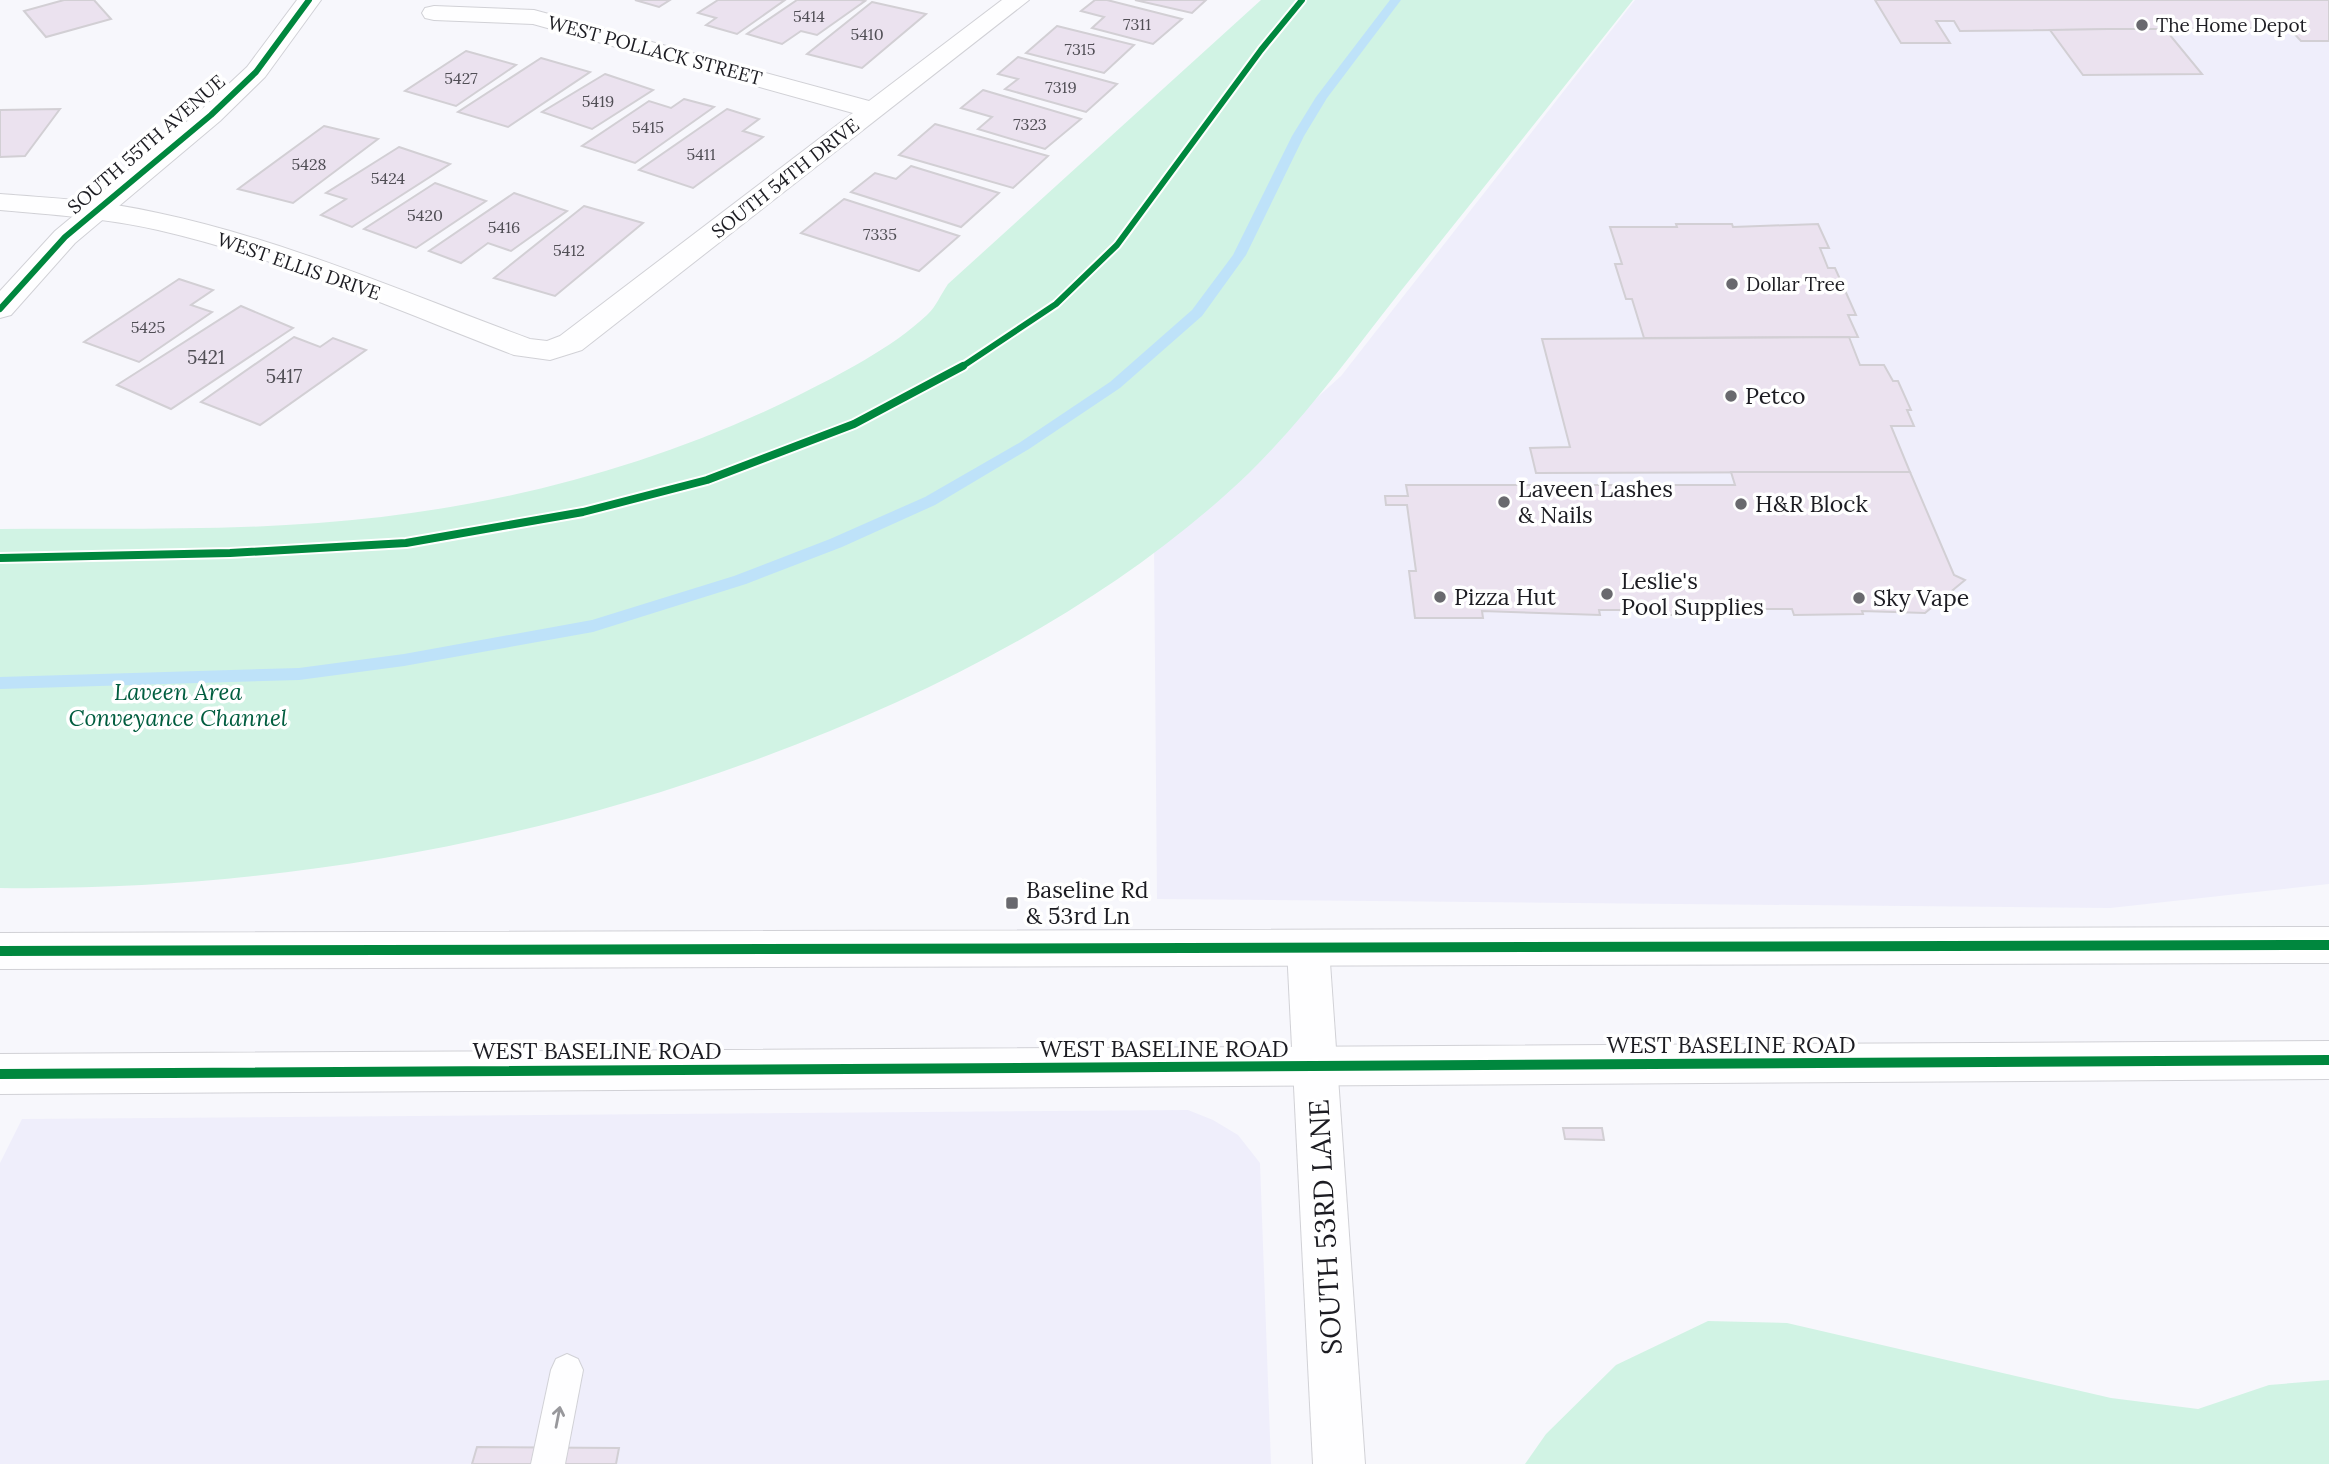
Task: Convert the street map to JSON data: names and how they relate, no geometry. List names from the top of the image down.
{
  "streets": {
    "street": [
      "WEST POLLACK STREET",
      "SOUTH 55TH AVENUE",
      "SOUTH 54TH DRIVE",
      "WEST ELLIS DRIVE",
      "WEST BASELINE ROAD",
      "SOUTH 53RD LANE"
    ]
  },
  "crossings": [
    ["WEST POLLACK STREET", "SOUTH 54TH DRIVE"],
    ["SOUTH 55TH AVENUE", "WEST ELLIS DRIVE"],
    ["SOUTH 54TH DRIVE", "WEST ELLIS DRIVE"],
    ["WEST BASELINE ROAD", "SOUTH 53RD LANE"]
  ],
  "parks": ["Laveen Area Conveyance Channel"],
  "places": {
    "other": [
      "The Home Depot",
      "Dollar Tree",
      "Petco",
      "Laveen Lashes & Nails",
      "H&R Block",
      "Leslie's Pool Supplies",
      "Pizza Hut",
      "Sky Vape"
    ],
    "transit": ["Baseline Rd & 53rd Ln"]
  },
  "house_numbers": [
    "5414",
    "7311",
    "5410",
    "7315",
    "5427",
    "7319",
    "5419",
    "7323",
    "5415",
    "5411",
    "5428",
    "5424",
    "5420",
    "5416",
    "7335",
    "5412",
    "5425",
    "5421",
    "5417"
  ]
}
